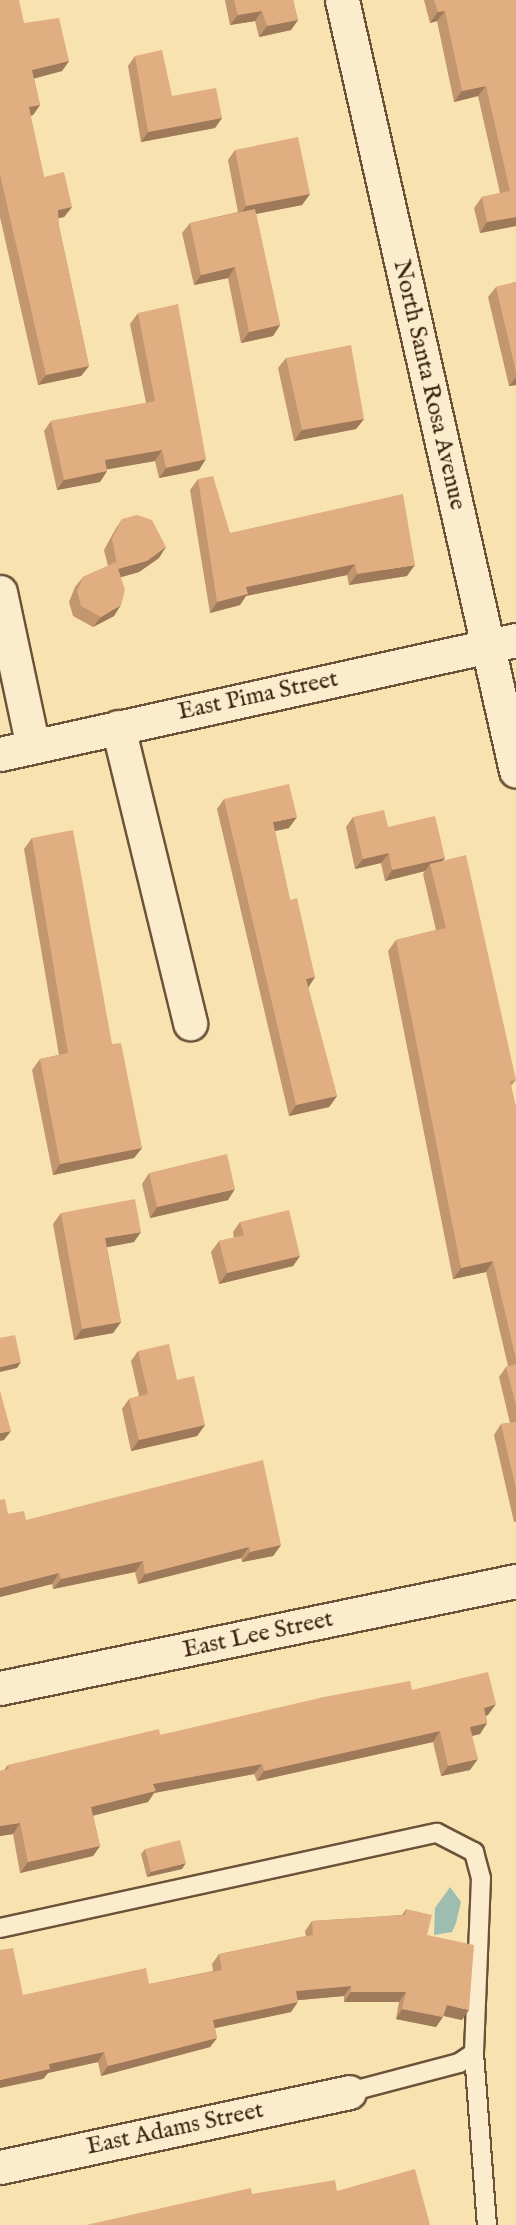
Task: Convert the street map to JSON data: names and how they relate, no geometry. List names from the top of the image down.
{
  "streets": {
    "street": [
      "North Santa Rosa Avenue",
      "East Pima Street",
      "East Lee Street",
      "East Adams Street"
    ]
  },
  "crossings": [
    ["North Santa Rosa Avenue", "East Pima Street"]
  ]
}
